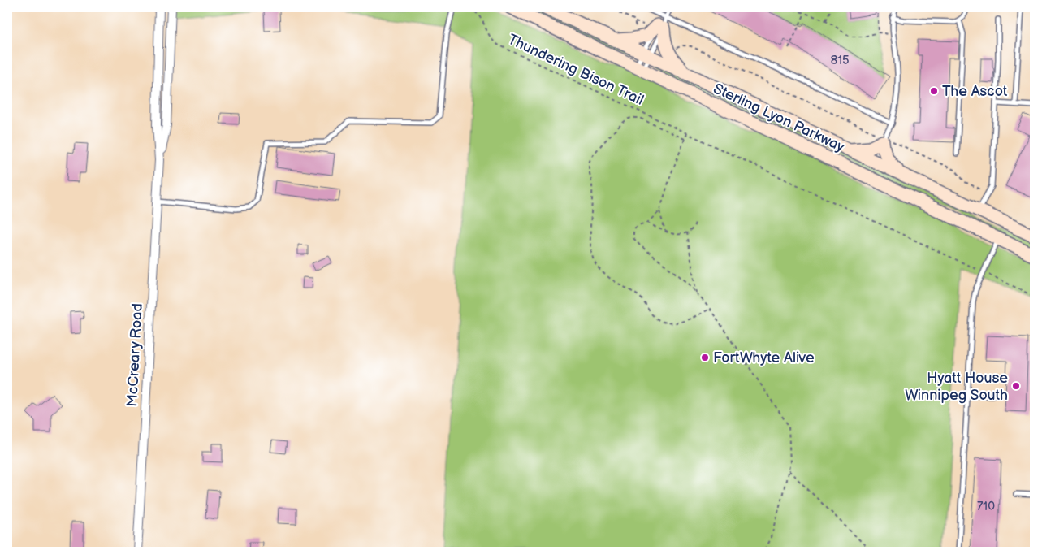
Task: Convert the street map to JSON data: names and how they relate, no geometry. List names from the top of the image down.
{
  "streets": {
    "main road": ["Sterling Lyon Parkway"],
    "street": ["McCreary Road"],
    "path": ["Thundering Bison Trail"]
  },
  "places": ["The Ascot", "FortWhyte Alive", "Hyatt House Winnipeg South"],
  "house_numbers": ["815", "710"]
}
